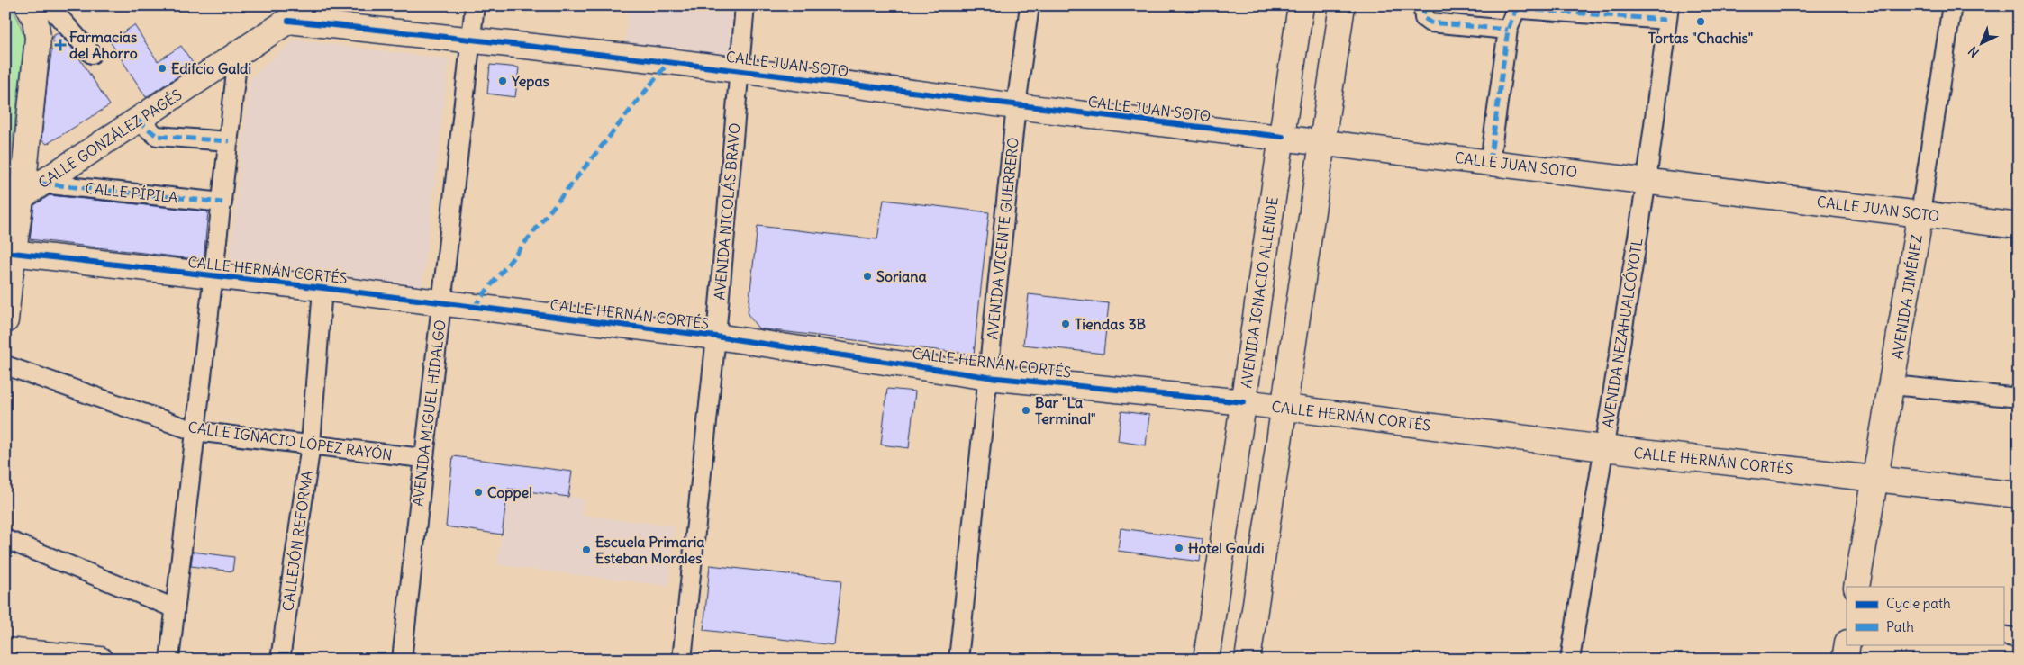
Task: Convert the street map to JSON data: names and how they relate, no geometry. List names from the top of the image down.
{
  "streets": {
    "main road": [
      "CALLE JUAN SOTO",
      "CALLE GONZÁLEZ PAGÉS",
      "CALLE HERNÁN CORTÉS",
      "AVENIDA IGNACIO ALLENDE",
      "AVENIDA JIMÉNEZ"
    ],
    "street": [
      "CALLE PÍPILA",
      "AVENIDA NICOLÁS BRAVO",
      "AVENIDA VICENTE GUERRERO",
      "AVENIDA NEZAHUALCÓYOTL",
      "AVENIDA MIGUEL HIDALGO",
      "CALLE IGNACIO LÓPEZ RAYÓN",
      "CALLEJÓN REFORMA"
    ]
  },
  "crossings": [
    ["CALLE JUAN SOTO", "CALLE GONZÁLEZ PAGÉS"],
    ["CALLE JUAN SOTO", "AVENIDA NICOLÁS BRAVO"],
    ["CALLE JUAN SOTO", "AVENIDA VICENTE GUERRERO"],
    ["CALLE JUAN SOTO", "AVENIDA IGNACIO ALLENDE"],
    ["CALLE JUAN SOTO", "AVENIDA JIMÉNEZ"],
    ["CALLE JUAN SOTO", "AVENIDA NEZAHUALCÓYOTL"],
    ["CALLE JUAN SOTO", "AVENIDA MIGUEL HIDALGO"],
    ["CALLE GONZÁLEZ PAGÉS", "CALLE PÍPILA"],
    ["AVENIDA NICOLÁS BRAVO", "CALLE HERNÁN CORTÉS"],
    ["AVENIDA VICENTE GUERRERO", "CALLE HERNÁN CORTÉS"],
    ["CALLE HERNÁN CORTÉS", "AVENIDA IGNACIO ALLENDE"],
    ["CALLE HERNÁN CORTÉS", "AVENIDA JIMÉNEZ"],
    ["CALLE HERNÁN CORTÉS", "AVENIDA NEZAHUALCÓYOTL"],
    ["CALLE HERNÁN CORTÉS", "AVENIDA MIGUEL HIDALGO"],
    ["CALLE HERNÁN CORTÉS", "CALLEJÓN REFORMA"],
    ["AVENIDA MIGUEL HIDALGO", "CALLE IGNACIO LÓPEZ RAYÓN"],
    ["CALLE IGNACIO LÓPEZ RAYÓN", "CALLEJÓN REFORMA"]
  ],
  "places": {
    "other": [
      "Tortas \"Chachis\"",
      "Edifcio Galdi",
      "Yepas",
      "Soriana",
      "Tiendas 3B",
      "Bar \"La Terminal\"",
      "Coppel",
      "Hotel Gaudi",
      "Escuela Primaria Esteban Morales"
    ],
    "health": ["Farmacias del Ahorro"]
  },
  "legend": ["Cycle path", "Path"],
  "north": "bottom left"
}
